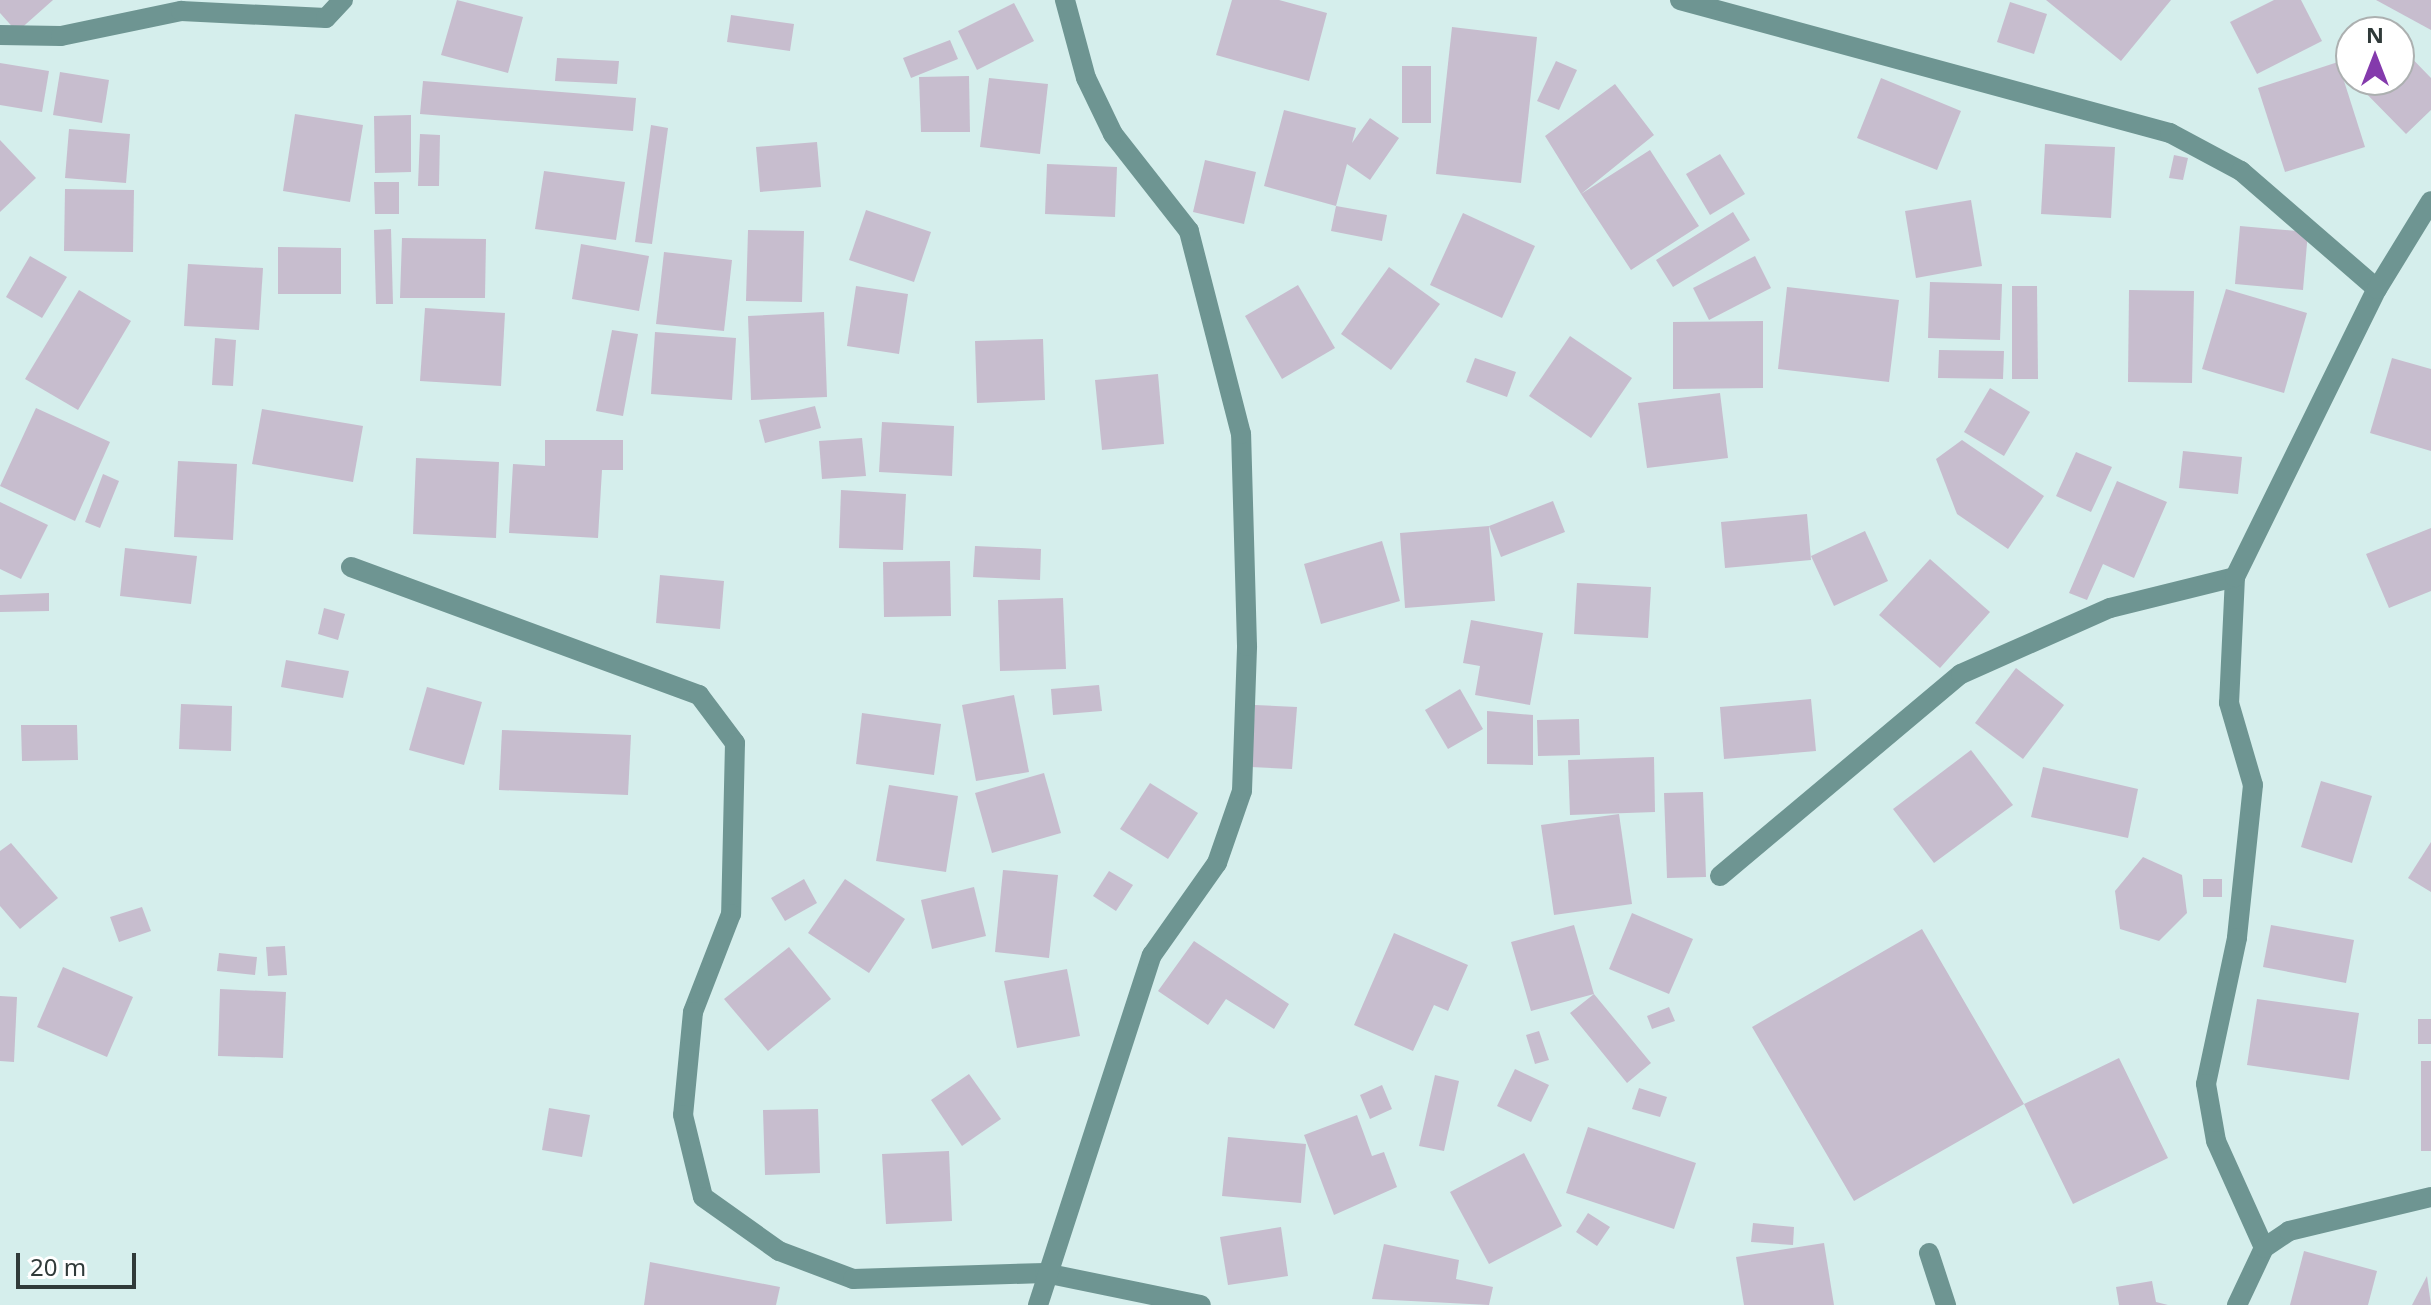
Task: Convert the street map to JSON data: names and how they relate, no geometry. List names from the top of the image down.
{
  "scale_bar": "20 m",
  "north": "top"
}
